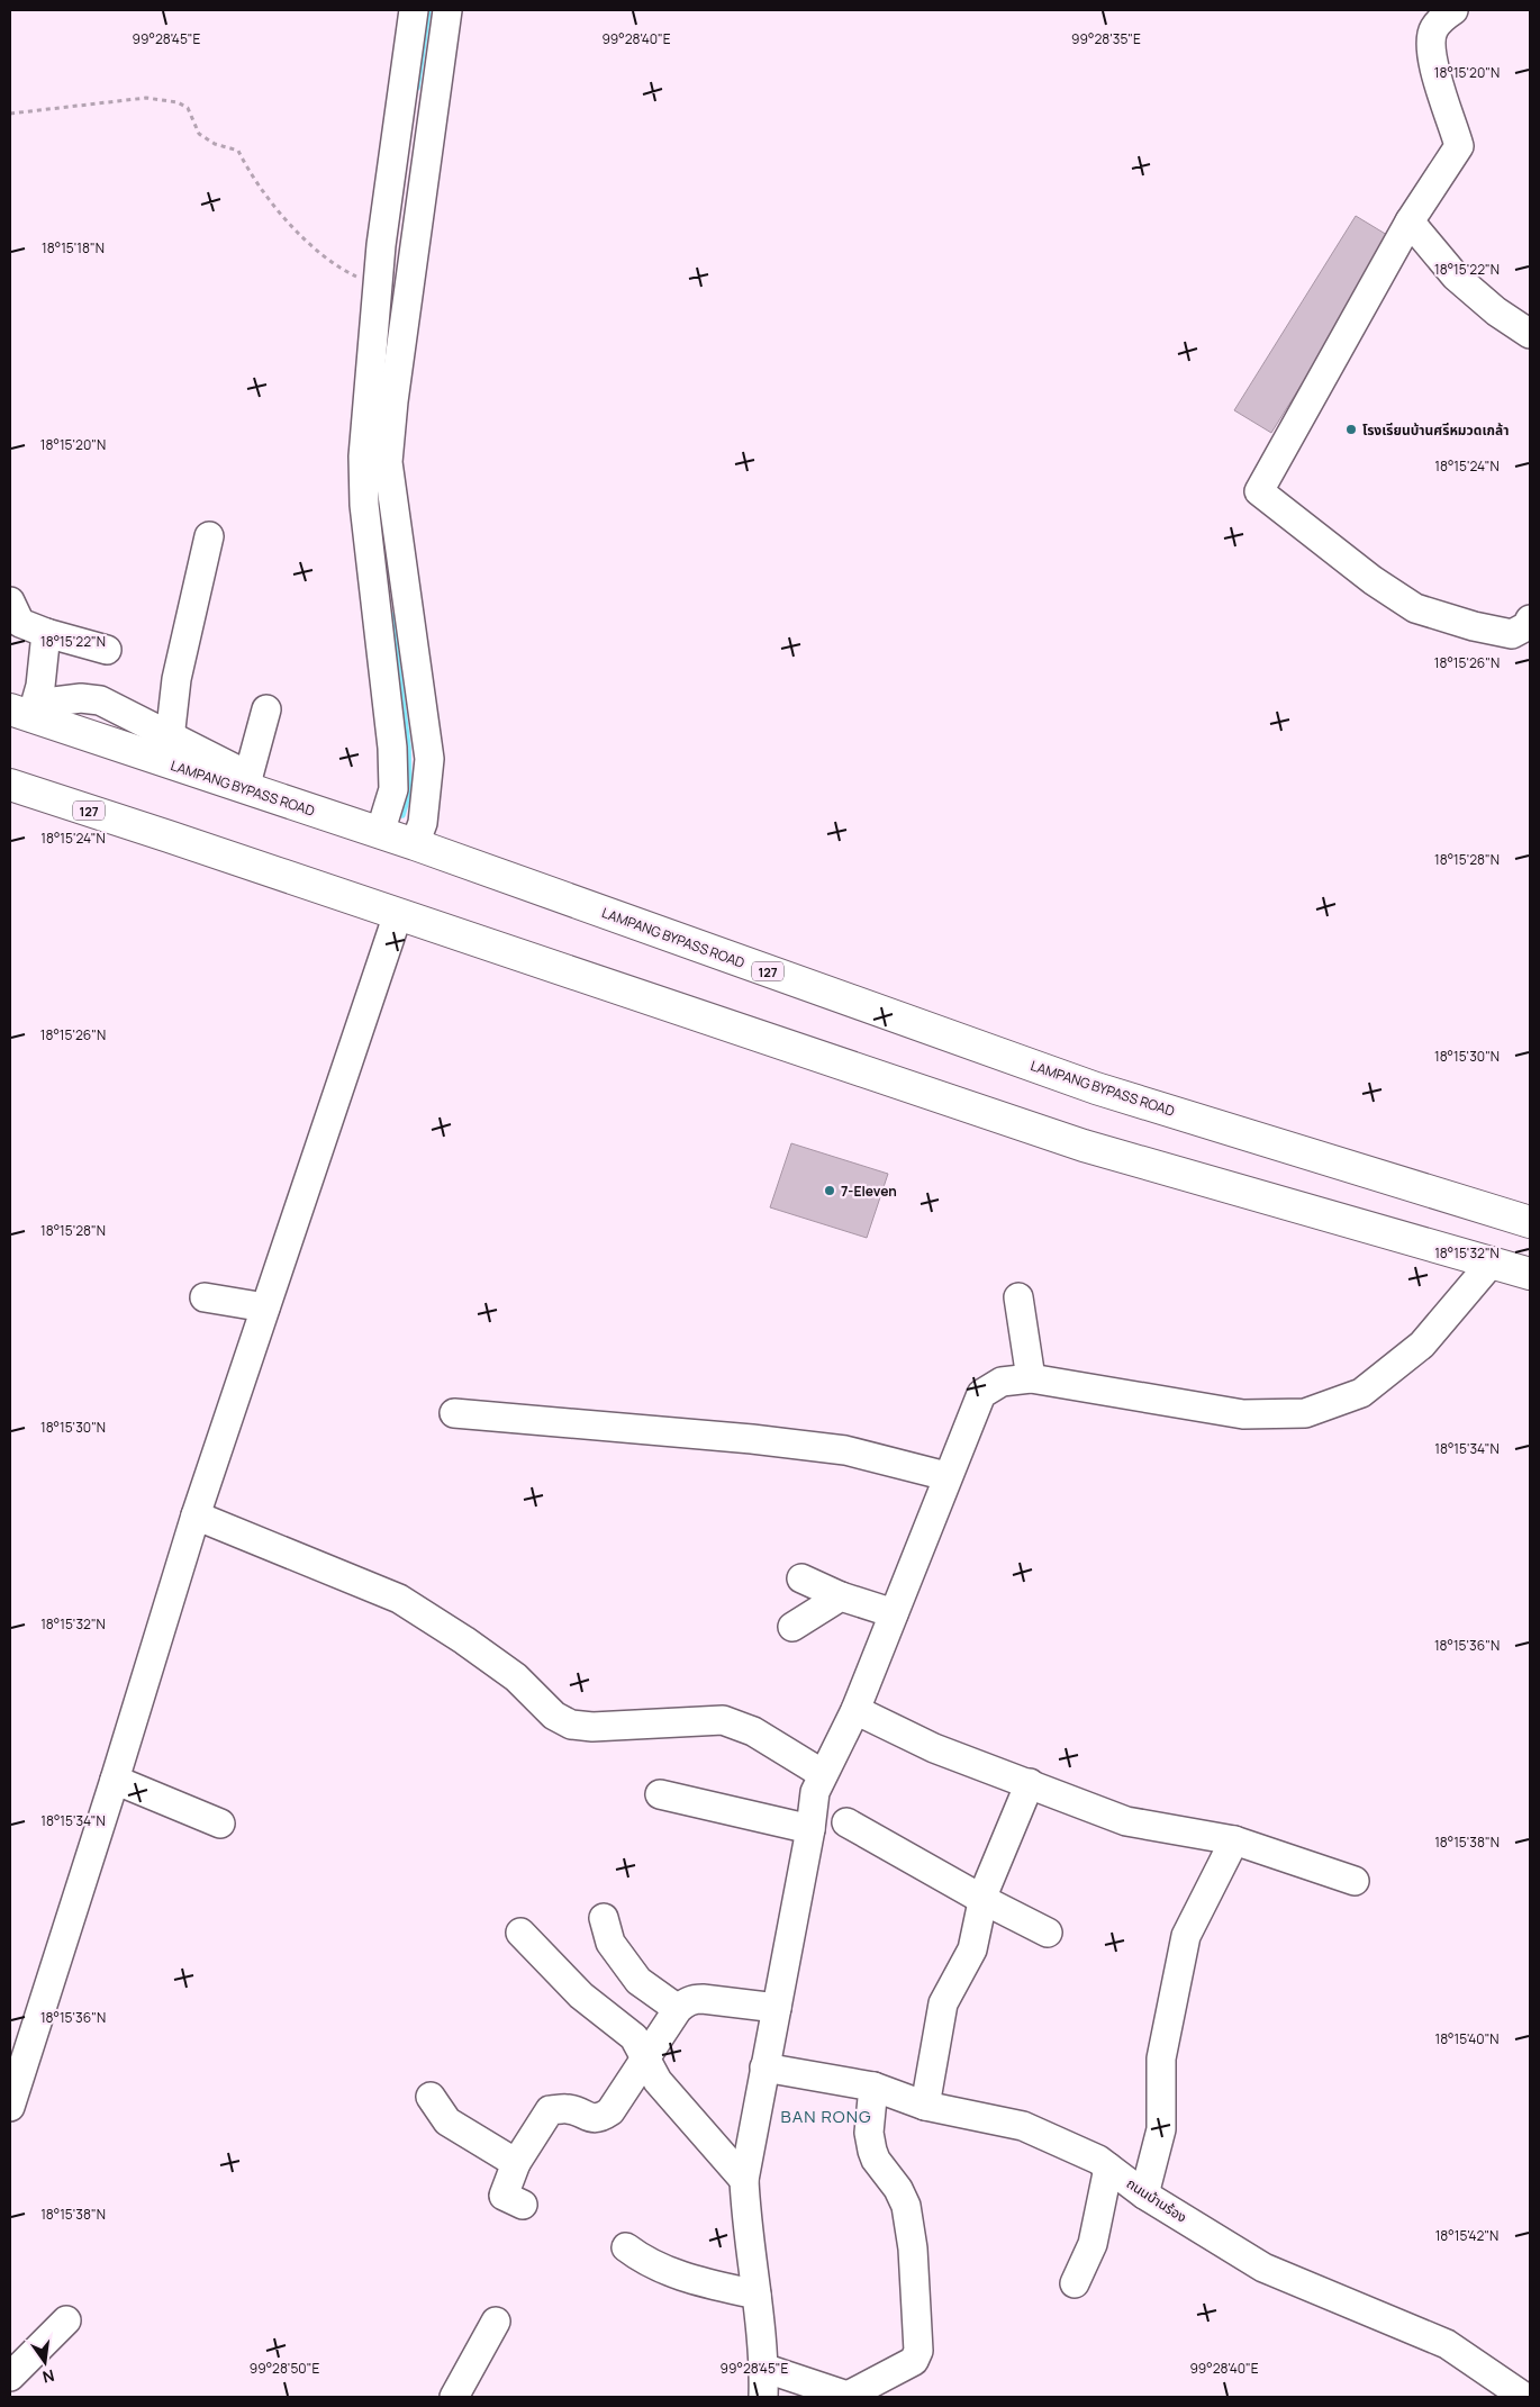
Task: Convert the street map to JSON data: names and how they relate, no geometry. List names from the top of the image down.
{
  "streets": {
    "highway": ["LAMPANG BYPASS ROAD", "127"],
    "street": ["ถนนบ้านร้อง"]
  },
  "districts": ["BAN RONG"],
  "places": ["โรงเรียนบ้านศรีหมวดเกล้า", "7-Eleven"],
  "north": "bottom",
  "coordinates": [
    "99°28'45\"E",
    "99°28'40\"E",
    "99°28'35\"E",
    "18°15'20\"N",
    "18°15'18\"N",
    "18°15'22\"N",
    "18°15'24\"N",
    "18°15'26\"N",
    "18°15'28\"N",
    "18°15'30\"N",
    "18°15'32\"N",
    "18°15'34\"N",
    "18°15'36\"N",
    "18°15'38\"N",
    "18°15'40\"N",
    "18°15'42\"N",
    "99°28'50\"E"
  ]
}
